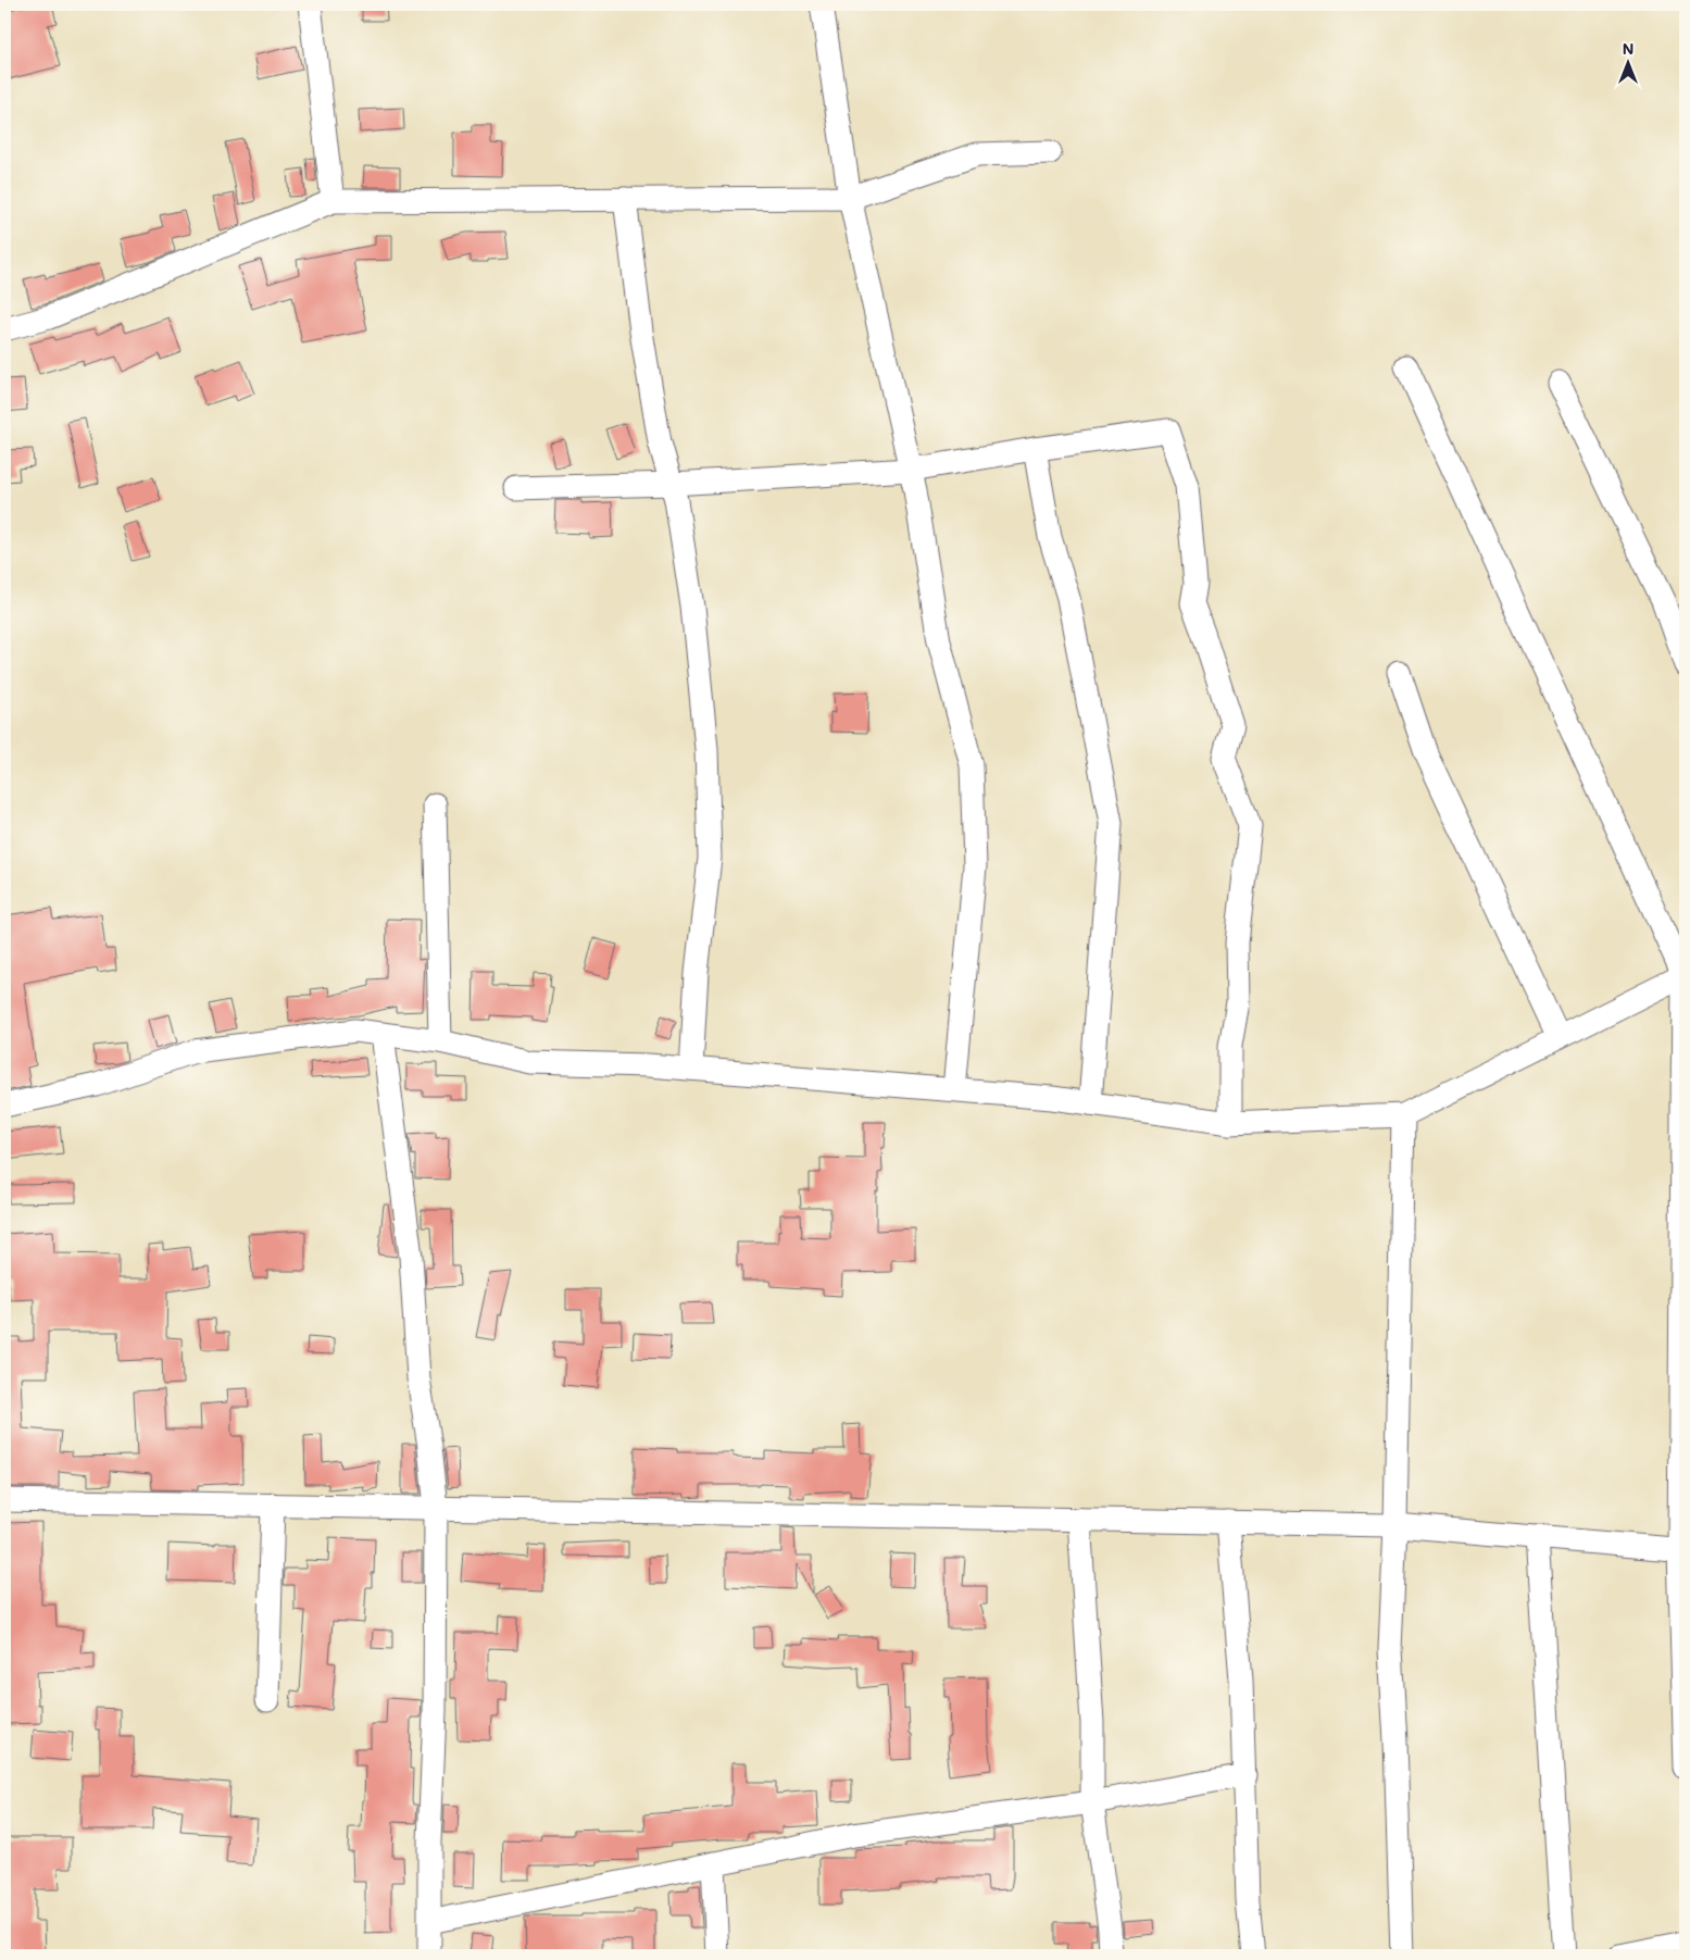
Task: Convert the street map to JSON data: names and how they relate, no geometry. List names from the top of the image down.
{
  "north": "top"
}
